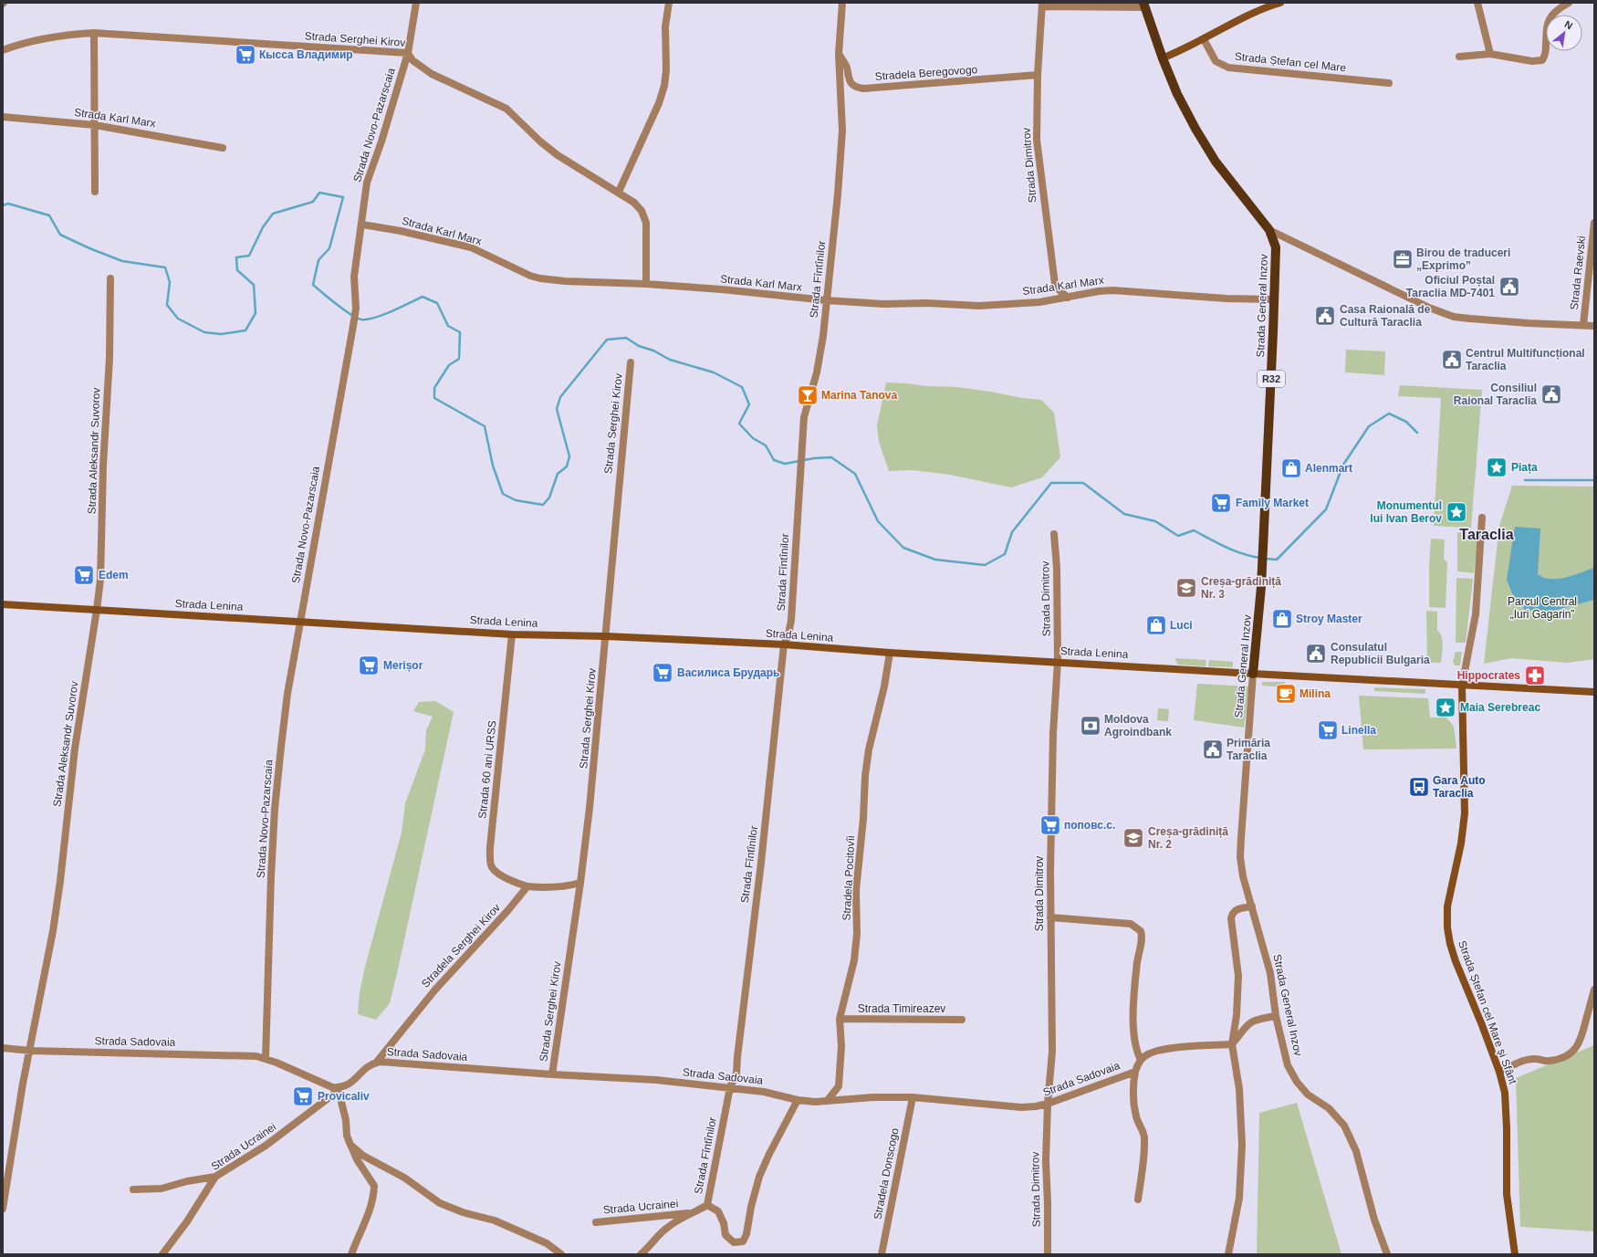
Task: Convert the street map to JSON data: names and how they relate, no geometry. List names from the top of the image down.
{
  "streets": {
    "main road": ["Strada General Inzov", "R32"],
    "street": [
      "Strada Serghei Kirov",
      "Strada Ștefan cel Mare",
      "Stradela Beregovogo",
      "Strada Karl Marx",
      "Strada Novo-Pazarscaia",
      "Strada Dimitrov",
      "Strada Raevski",
      "Strada Fîntînilor",
      "Strada Aleksandr Suvorov",
      "Strada Lenina",
      "Strada 60 ani URSS",
      "Stradela Pocitovîi",
      "Stradela Serghei Kirov",
      "Strada Timireazev",
      "Strada Ștefan cel Mare și Sfânt",
      "Strada Sadovaia",
      "Strada Ucrainei",
      "Stradela Donscogo"
    ]
  },
  "crossings": [
    ["Strada Serghei Kirov", "Strada Karl Marx"],
    ["Strada Serghei Kirov", "Strada Novo-Pazarscaia"],
    ["Strada Serghei Kirov", "Strada Lenina"],
    ["Strada Serghei Kirov", "Strada Sadovaia"],
    ["Stradela Beregovogo", "Strada Dimitrov"],
    ["Stradela Beregovogo", "Strada Fîntînilor"],
    ["Strada Karl Marx", "Strada Novo-Pazarscaia"],
    ["Strada Karl Marx", "Strada Dimitrov"],
    ["Strada Karl Marx", "Strada Fîntînilor"],
    ["Strada Karl Marx", "Strada General Inzov"],
    ["Strada Novo-Pazarscaia", "Strada Lenina"],
    ["Strada Novo-Pazarscaia", "Strada Sadovaia"],
    ["Strada Dimitrov", "Strada Lenina"],
    ["Strada Dimitrov", "Strada Sadovaia"],
    ["Strada Fîntînilor", "Strada Lenina"],
    ["Strada Fîntînilor", "Strada Sadovaia"],
    ["Strada Fîntînilor", "Strada Ucrainei"],
    ["Strada General Inzov", "R32"],
    ["Strada General Inzov", "Strada Lenina"],
    ["Strada Aleksandr Suvorov", "Strada Lenina"],
    ["Strada Aleksandr Suvorov", "Strada Sadovaia"],
    ["Strada Lenina", "Strada 60 ani URSS"],
    ["Strada Lenina", "Stradela Pocitovîi"],
    ["Strada Lenina", "Strada Ștefan cel Mare și Sfânt"],
    ["Strada 60 ani URSS", "Stradela Serghei Kirov"],
    ["Stradela Pocitovîi", "Strada Timireazev"],
    ["Stradela Pocitovîi", "Strada Sadovaia"],
    ["Stradela Serghei Kirov", "Strada Sadovaia"],
    ["Strada Sadovaia", "Strada Ucrainei"],
    ["Strada Sadovaia", "Stradela Donscogo"]
  ],
  "districts": ["Taraclia"],
  "parks": ["Parcul Central „Iuri Gagarin”"],
  "places": {
    "supermarket": [
      "Кысса Владимир",
      "Family Market",
      "Edem",
      "Merișor",
      "Василиса Брударь",
      "Linella",
      "поповс.с.",
      "Provicaliv"
    ],
    "office": ["Birou de traduceri „Exprimo”"],
    "public building": [
      "Oficiul Poștal Taraclia MD-7401",
      "Casa Raională de Cultură Taraclia",
      "Centrul Multifuncțional Taraclia",
      "Consiliul Raional Taraclia",
      "Consulatul Republicii Bulgaria",
      "Primăria Taraclia"
    ],
    "bar": ["Marina Tanova"],
    "place": ["Piața", "Monumentul lui Ivan Berov", "Maia Serebreac"],
    "shop": ["Alenmart", "Stroy Master", "Luci"],
    "school or university": ["Creșa-grădiniță Nr. 3", "Creșa-grădiniță Nr. 2"],
    "pharmacy": ["Hippocrates"],
    "cafe": ["Milina"],
    "bank": ["Moldova Agroindbank"],
    "bus stop": ["Gara Auto Taraclia"]
  },
  "north": "top right"
}
